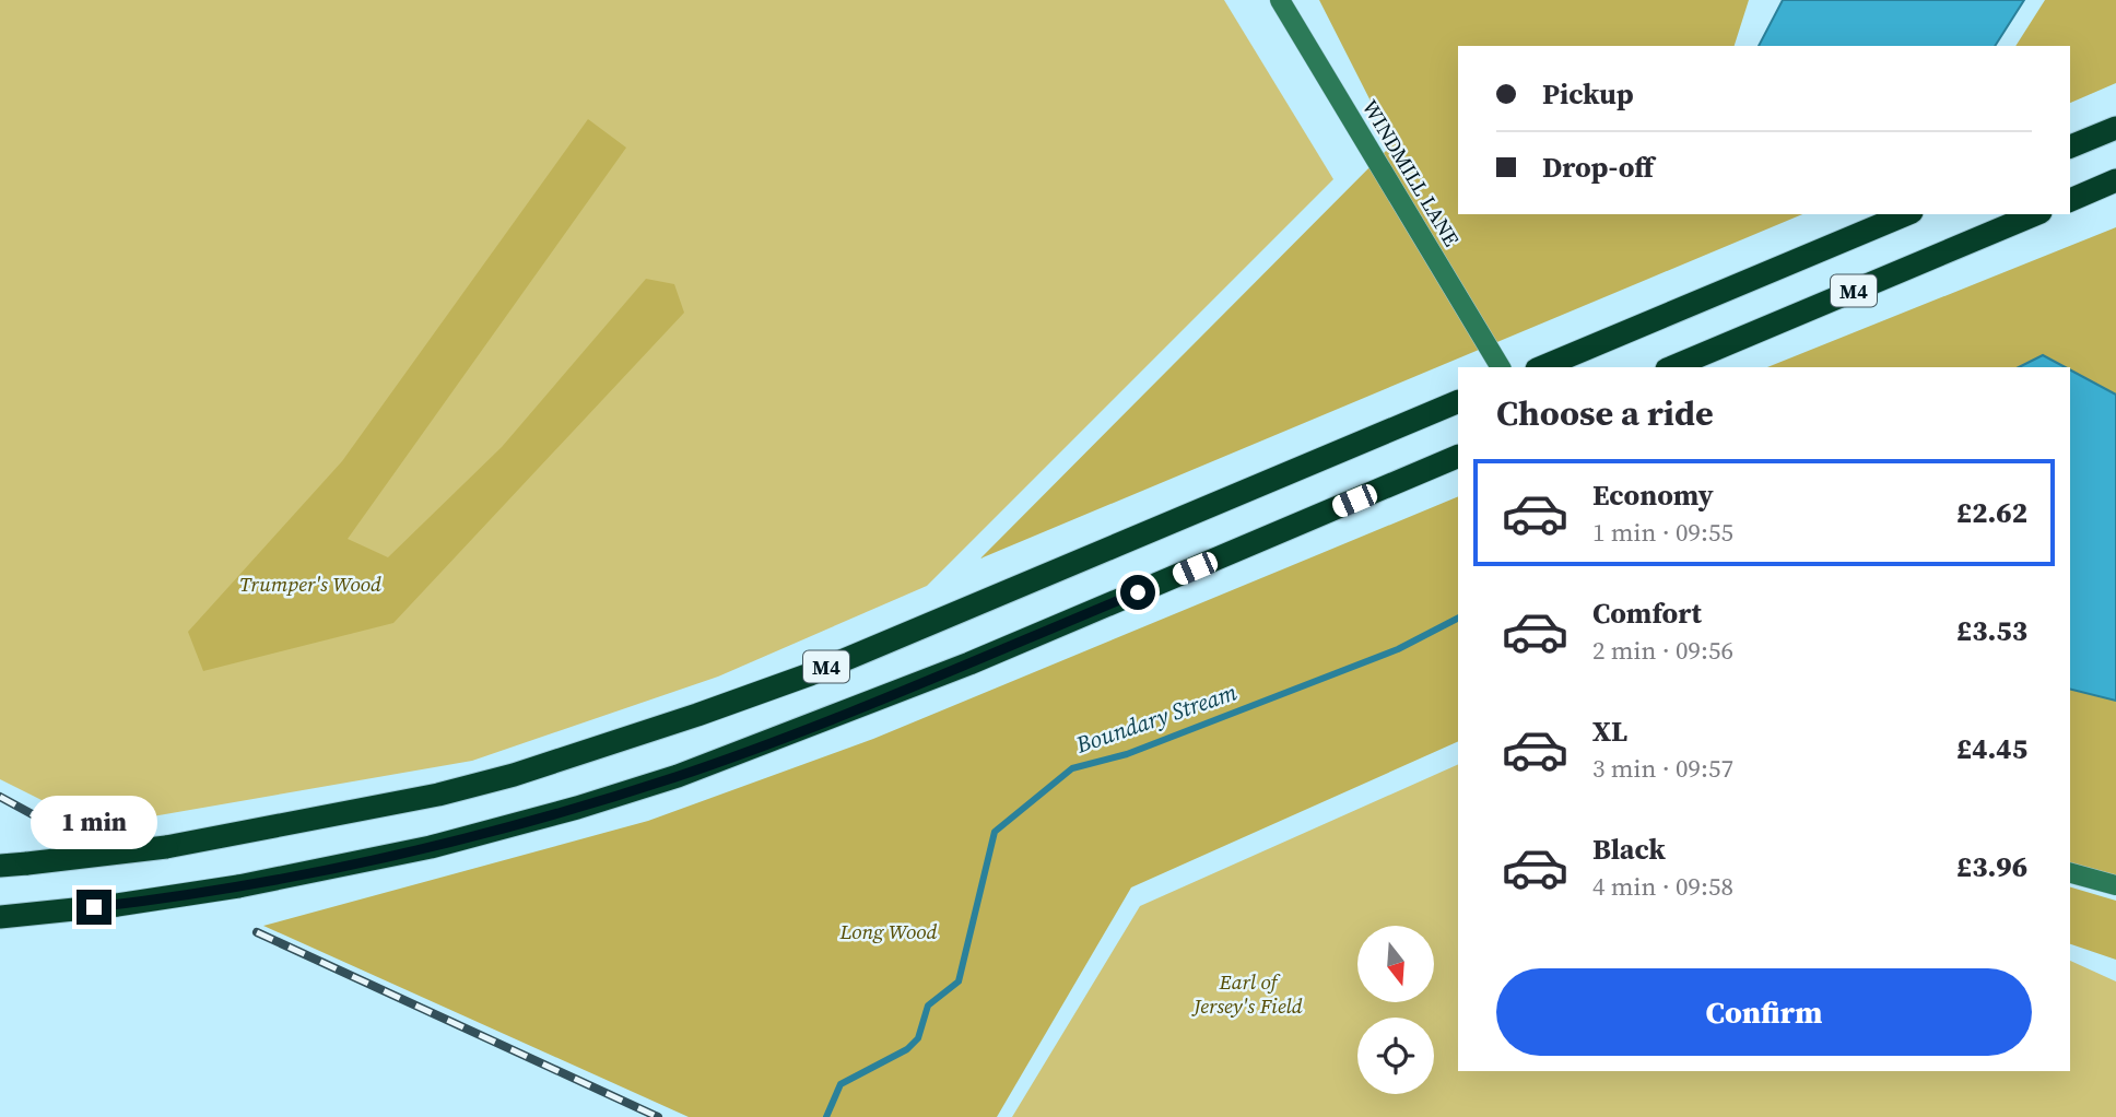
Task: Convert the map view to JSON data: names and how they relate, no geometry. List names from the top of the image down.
{
  "streets": {
    "highway": ["M4"],
    "main road": ["WINDMILL LANE"]
  },
  "water": ["Boundary Stream"],
  "parks": ["Trumper's Wood", "Long Wood", "Earl of Jersey's Field"],
  "north": "bottom",
  "page": {
    "banner": ["Pickup", "Drop-off"],
    "heading": "Choose a ride",
    "list": [
      {
        "name": "Economy",
        "note": "1 min · 09:55",
        "value": "£2.62"
      },
      {
        "name": "Comfort",
        "note": "2 min · 09:56",
        "value": "£3.53"
      },
      {
        "name": "XL",
        "note": "3 min · 09:57",
        "value": "£4.45"
      },
      {
        "name": "Black",
        "note": "4 min · 09:58",
        "value": "£3.96"
      }
    ],
    "bubble": "1 min",
    "buttons": "Confirm"
  }
}
